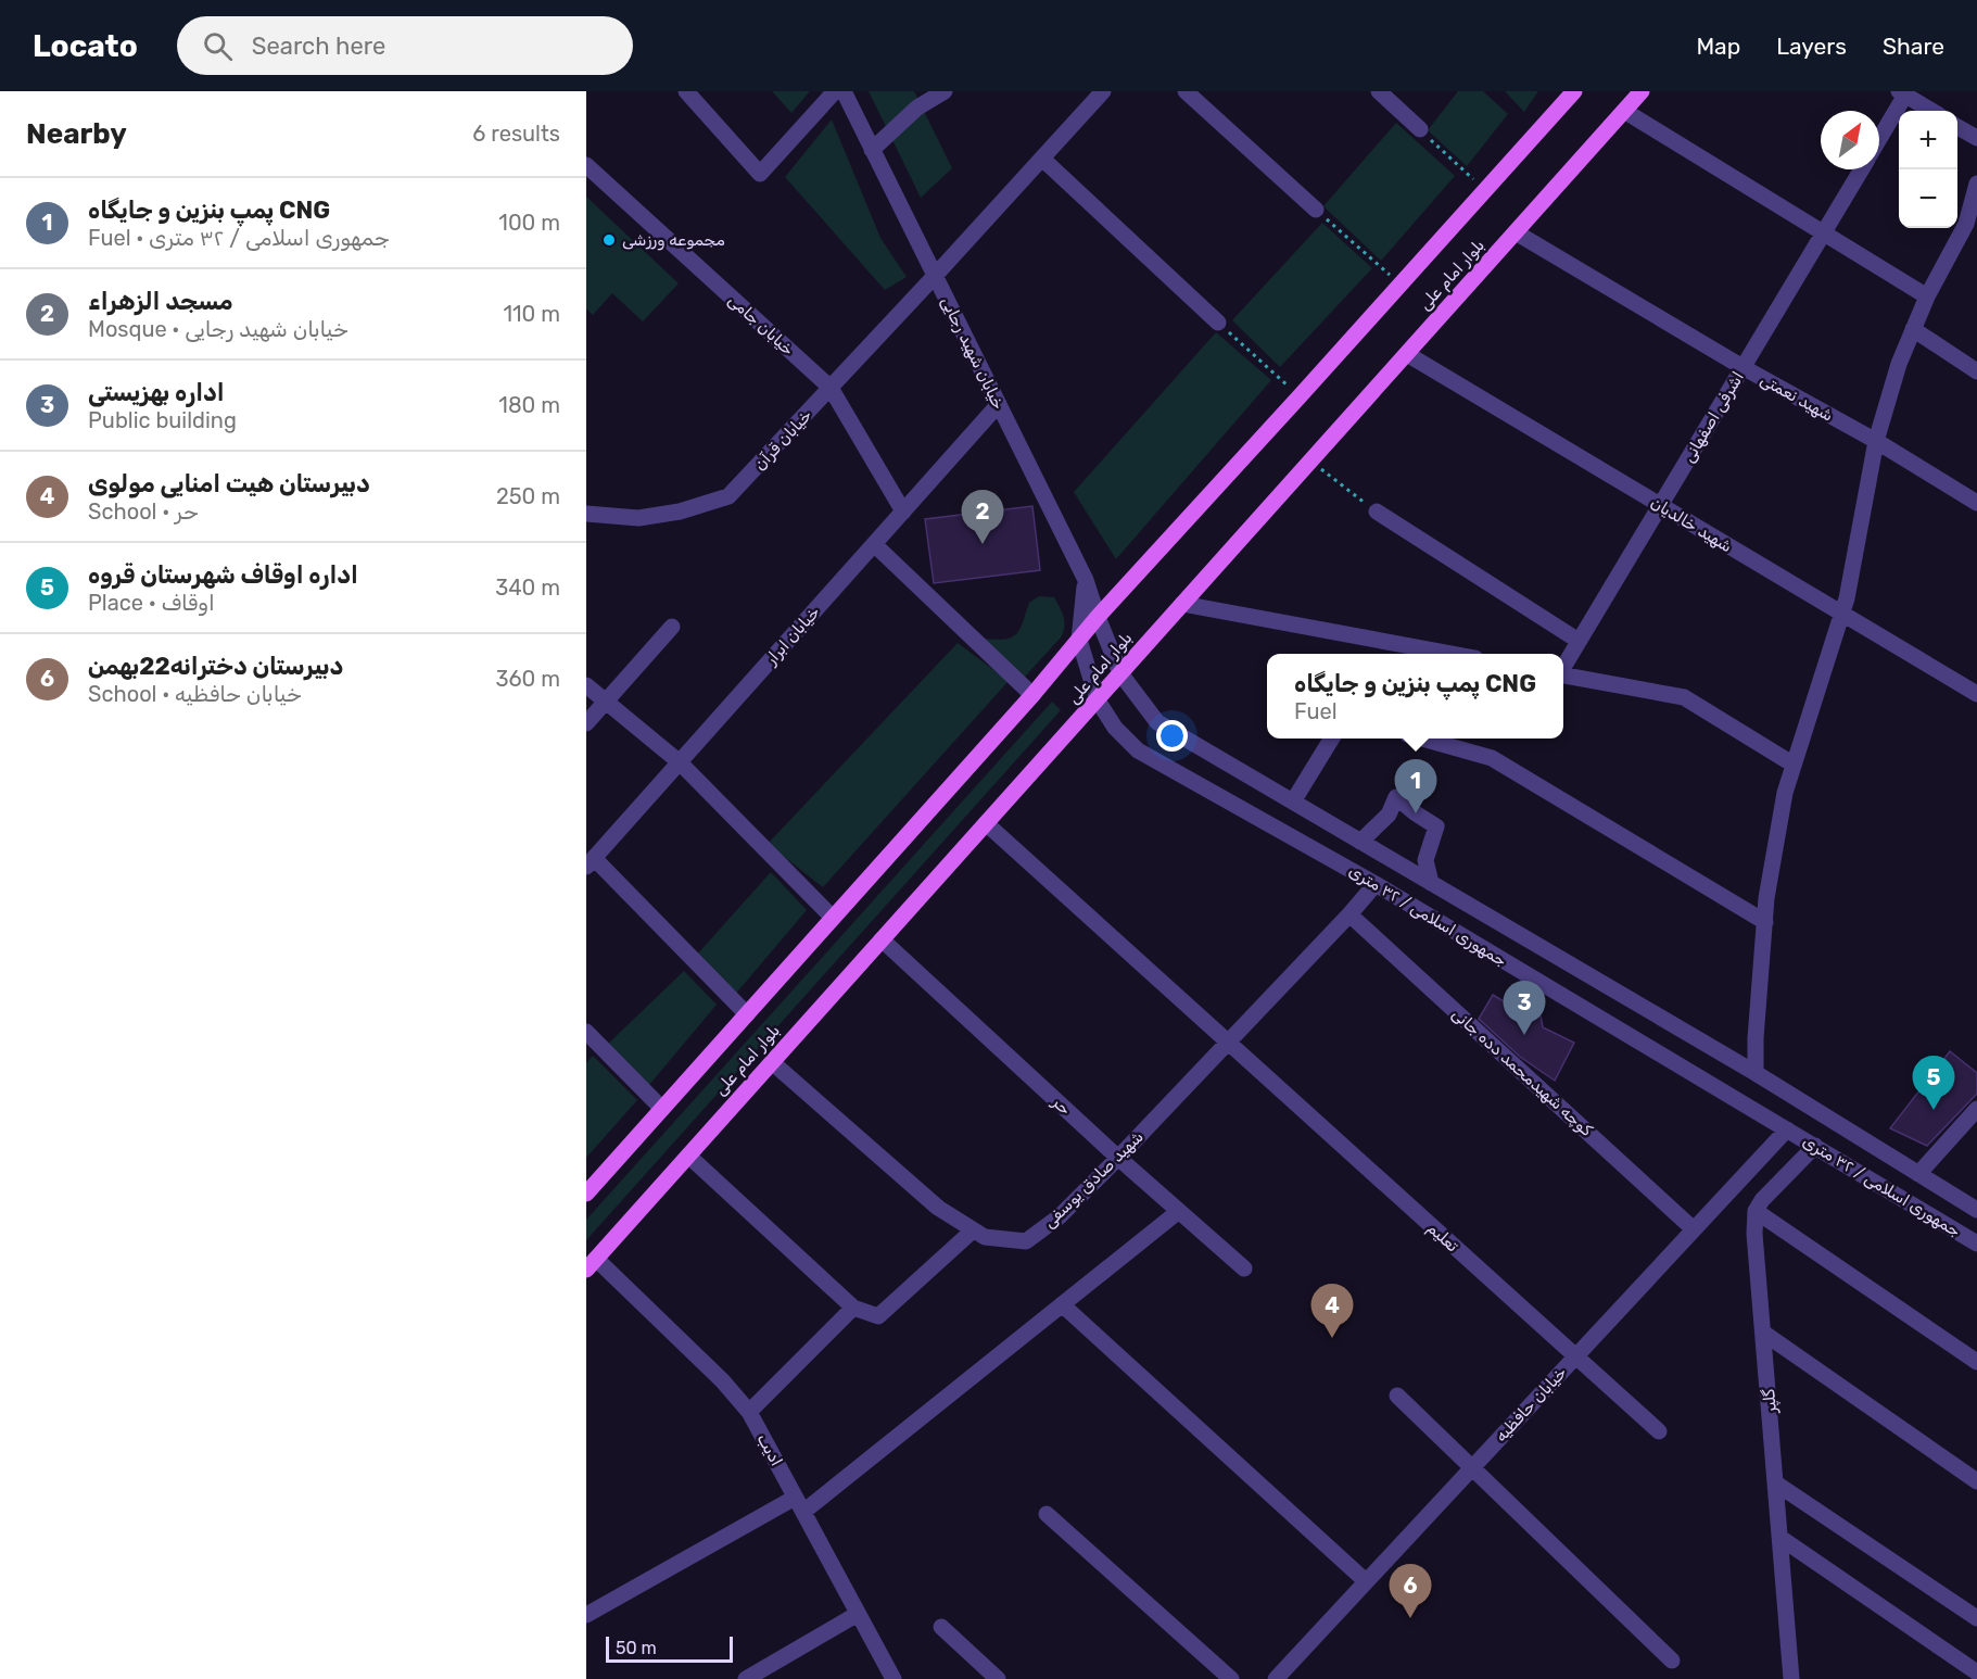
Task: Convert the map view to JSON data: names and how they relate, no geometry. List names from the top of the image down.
{
  "streets": {
    "main road": ["بلوار امام علی"],
    "street": [
      "خیابان جامی",
      "خیابان شهید رجایی",
      "شهید نعمتی",
      "اشرفی اصفهانی",
      "خیابان قرآن",
      "شهید خالدیان",
      "خیابان ابرار",
      "جمهوری اسلامی / ۳۲ متری",
      "کوچه شهیدمحمد دده جانی",
      "حر",
      "شهید صادق یوسفی",
      "تعلیم",
      "گلپر",
      "خیابان حافظیه",
      "ادیب"
    ]
  },
  "crossings": [
    ["بلوار امام علی", "خیابان شهید رجایی"],
    ["بلوار امام علی", "شهید نعمتی"],
    ["بلوار امام علی", "شهید خالدیان"],
    ["بلوار امام علی", "جمهوری اسلامی / ۳۲ متری"],
    ["بلوار امام علی", "حر"],
    ["بلوار امام علی", "شهید صادق یوسفی"],
    ["بلوار امام علی", "تعلیم"],
    ["بلوار امام علی", "ادیب"],
    ["خیابان جامی", "خیابان قرآن"],
    ["خیابان جامی", "خیابان ابرار"],
    ["خیابان شهید رجایی", "خیابان قرآن"],
    ["خیابان شهید رجایی", "خیابان ابرار"],
    ["خیابان شهید رجایی", "جمهوری اسلامی / ۳۲ متری"],
    ["شهید نعمتی", "اشرفی اصفهانی"],
    ["اشرفی اصفهانی", "شهید خالدیان"],
    ["جمهوری اسلامی / ۳۲ متری", "شهید صادق یوسفی"],
    ["جمهوری اسلامی / ۳۲ متری", "خیابان حافظیه"],
    ["کوچه شهیدمحمد دده جانی", "شهید صادق یوسفی"],
    ["کوچه شهیدمحمد دده جانی", "خیابان حافظیه"],
    ["حر", "شهید صادق یوسفی"],
    ["شهید صادق یوسفی", "تعلیم"],
    ["تعلیم", "خیابان حافظیه"]
  ],
  "places": ["مجموعه ورزشی"],
  "scale_bar": "50 m",
  "north": "top right",
  "page": {
    "header": "Locato",
    "search": "Search here",
    "nav": ["Map", "Layers", "Share"],
    "heading": ["Nearby", "6 results"],
    "map_buttons": ["+", "−"],
    "list": [
      {
        "mark": "1",
        "name": "پمپ بنزین و جایگاه CNG",
        "note": "Fuel · جمهوری اسلامی / ۳۲ متری",
        "value": "100 m"
      },
      {
        "mark": "2",
        "name": "مسجد الزهراء",
        "note": "Mosque · خیابان شهید رجایی",
        "value": "110 m"
      },
      {
        "mark": "3",
        "name": "اداره بهزیستی",
        "note": "Public building",
        "value": "180 m"
      },
      {
        "mark": "4",
        "name": "دبیرستان هیت امنایی مولوی",
        "note": "School · حر",
        "value": "250 m"
      },
      {
        "mark": "5",
        "name": "اداره اوقاف شهرستان قروه",
        "note": "Place · اوقاف",
        "value": "340 m"
      },
      {
        "mark": "6",
        "name": "دبیرستان دخترانه22بهمن",
        "note": "School · خیابان حافظیه",
        "value": "360 m"
      }
    ],
    "pins": [
      "2",
      "1",
      "3",
      "5",
      "4",
      "6"
    ],
    "popup": ["پمپ بنزین و جایگاه CNG", "Fuel"],
    "scale": "50 m"
  }
}
